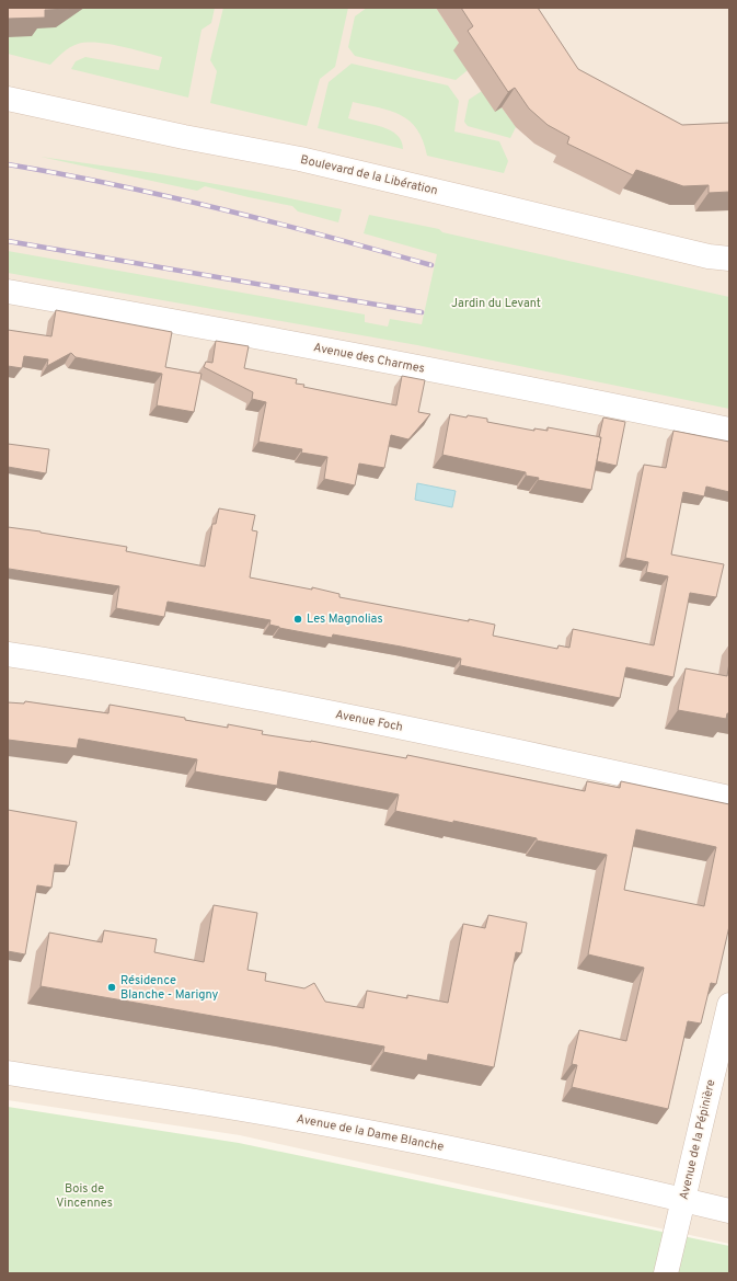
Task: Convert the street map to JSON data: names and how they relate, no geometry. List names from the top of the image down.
{
  "streets": {
    "street": [
      "Boulevard de la Libération",
      "Avenue des Charmes",
      "Avenue Foch",
      "Avenue de la Dame Blanche",
      "Avenue de la Pépinière"
    ]
  },
  "crossings": [
    ["Avenue de la Dame Blanche", "Avenue de la Pépinière"]
  ],
  "parks": ["Jardin du Levant", "Bois de Vincennes"],
  "places": ["Les Magnolias", "Résidence Blanche - Marigny"]
}
